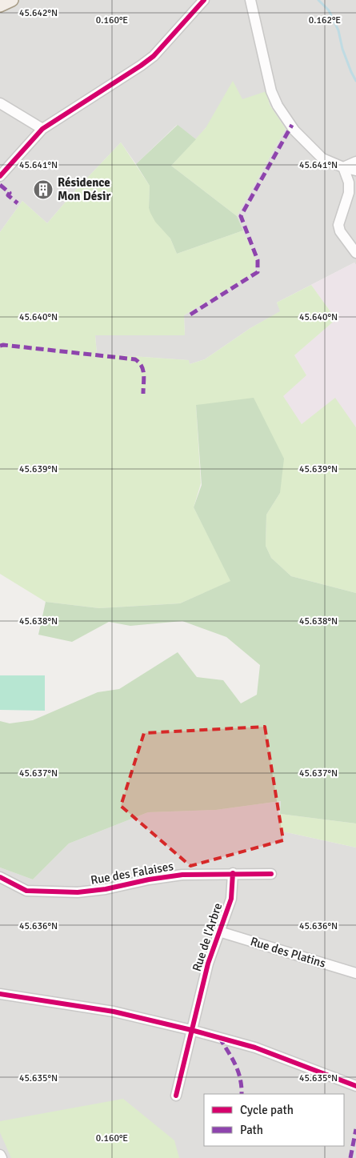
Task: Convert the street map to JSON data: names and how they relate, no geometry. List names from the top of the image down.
{
  "streets": {
    "street": ["Rue des Falaises", "Rue de l'Arbre", "Rue des Platins"]
  },
  "crossings": [
    ["Rue des Falaises", "Rue de l'Arbre"],
    ["Rue de l'Arbre", "Rue des Platins"]
  ],
  "places": {
    "building": ["Résidence Mon Désir"]
  },
  "legend": ["Cycle path", "Path"],
  "coordinates": [
    "45.642°N",
    "0.160°E",
    "0.162°E",
    "45.641°N",
    "45.640°N",
    "45.639°N",
    "45.638°N",
    "45.637°N",
    "45.636°N",
    "45.635°N"
  ]
}
